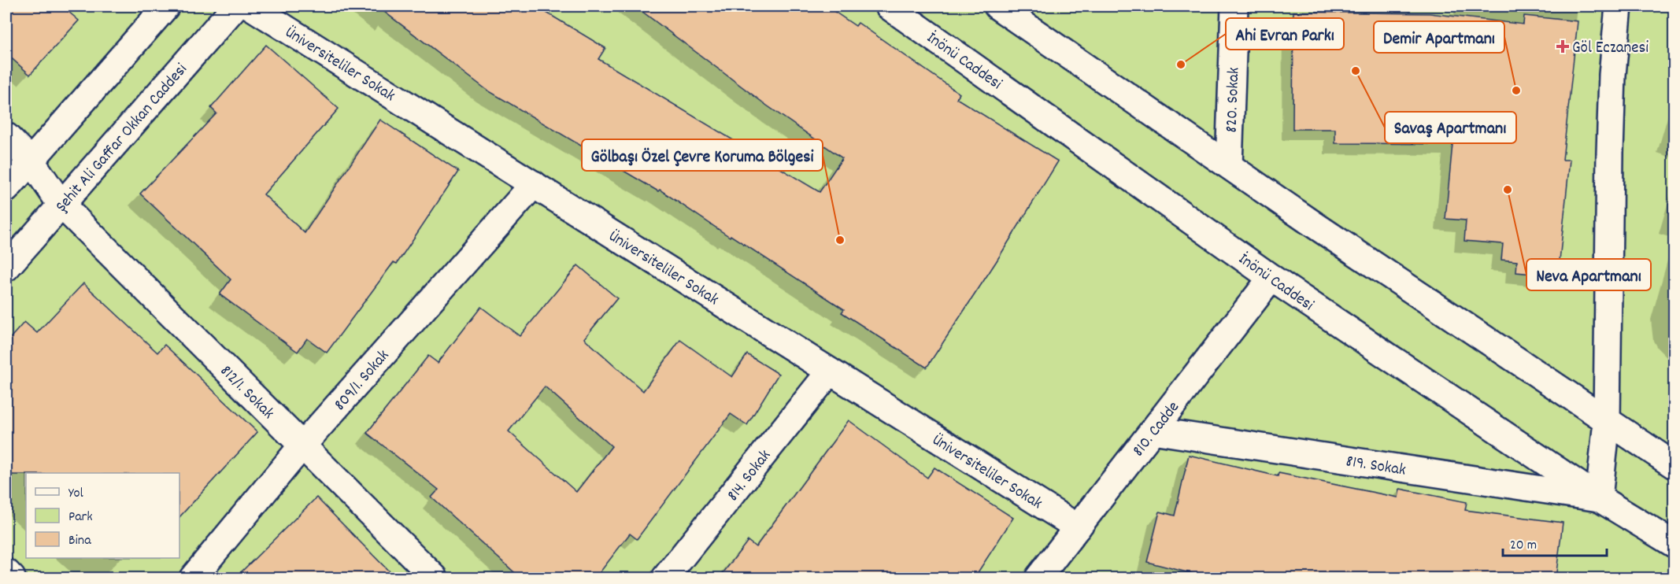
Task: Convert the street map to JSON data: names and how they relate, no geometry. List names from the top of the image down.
{
  "streets": {
    "street": [
      "İnönü Caddesi",
      "Üniversiteliler Sokak",
      "820. Sokak",
      "Şehit Ali Gaffar Okkan Caddesi",
      "809/1. Sokak",
      "812/1. Sokak",
      "810. Cadde",
      "819. Sokak",
      "814. Sokak"
    ]
  },
  "crossings": [
    ["İnönü Caddesi", "810. Cadde"],
    ["İnönü Caddesi", "819. Sokak"],
    ["Üniversiteliler Sokak", "809/1. Sokak"],
    ["Üniversiteliler Sokak", "810. Cadde"],
    ["Üniversiteliler Sokak", "814. Sokak"],
    ["Şehit Ali Gaffar Okkan Caddesi", "812/1. Sokak"],
    ["809/1. Sokak", "812/1. Sokak"],
    ["810. Cadde", "819. Sokak"]
  ],
  "places": {
    "health": ["Göl Eczanesi"],
    "other": [
      "Ahi Evran Parkı",
      "Savaş Apartmanı",
      "Demir Apartmanı",
      "Neva Apartmanı",
      "Gölbaşı Özel Çevre Koruma Bölgesi"
    ]
  },
  "legend": ["Yol", "Park", "Bina"],
  "scale_bar": "20 m"
}
